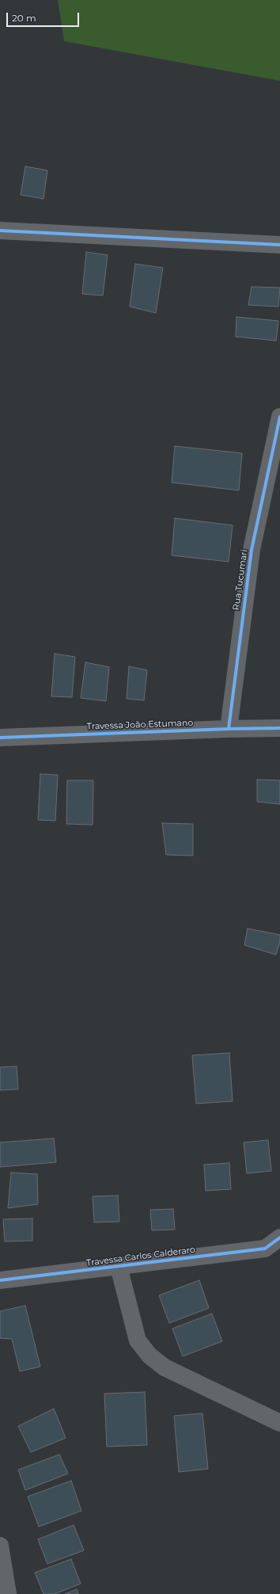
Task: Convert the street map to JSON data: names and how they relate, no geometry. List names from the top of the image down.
{
  "streets": {
    "street": ["Rua Tucumari", "Travessa João Estumano", "Travessa Carlos Calderaro"]
  },
  "crossings": [
    ["Rua Tucumari", "Travessa João Estumano"]
  ],
  "scale_bar": "20 m"
}
